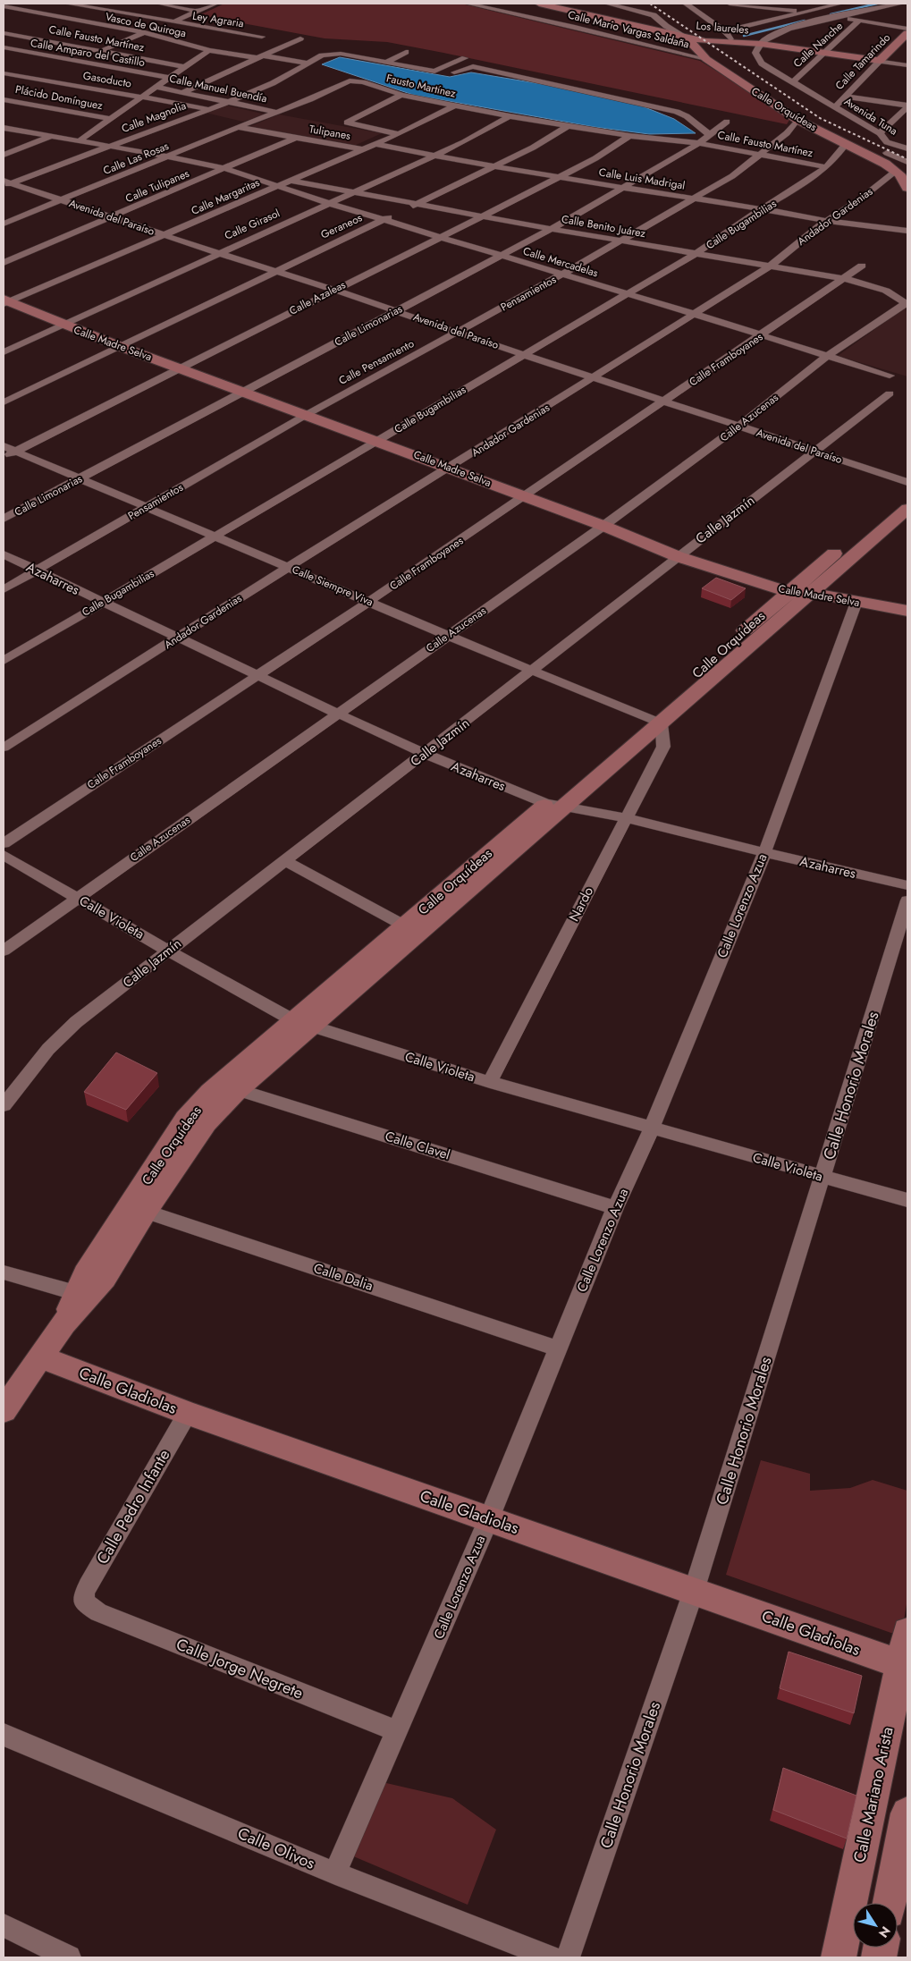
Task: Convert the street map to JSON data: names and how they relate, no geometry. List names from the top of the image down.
{
  "streets": {
    "street": [
      "Ley Agraria",
      "Vasco de Quiroga",
      "Los laureles",
      "Calle Mario Vargas Saldaña",
      "Calle Fausto Martínez",
      "Calle Nanche",
      "Calle Amparo del Castillo",
      "Calle Tamarindo",
      "Gasoducto",
      "Fausto Martínez",
      "Calle Manuel Buendía",
      "Plácido Domínguez",
      "Calle Orquídeas",
      "Avenida Tuna",
      "Calle Magnolia",
      "Tulipanes",
      "Calle Las Rosas",
      "Calle Luis Madrigal",
      "Calle Tulipanes",
      "Calle Margaritas",
      "Andador Gardenias",
      "Avenida del Paraíso",
      "Calle Girasol",
      "Calle Bugambilias",
      "Geraneos",
      "Calle Benito Juárez",
      "Calle Mercadelas",
      "Pensamientos",
      "Calle Azaleas",
      "Calle Limonarias",
      "Calle Madre Selva",
      "Calle Framboyanes",
      "Calle Pensamiento",
      "Calle Azucenas",
      "Calle Jazmín",
      "Azaharres",
      "Calle Siempre Viva",
      "Nardo",
      "Calle Lorenzo Azua",
      "Calle Violeta",
      "Calle Honorio Morales",
      "Calle Clavel",
      "Calle Dalia",
      "Calle Gladiolas",
      "Calle Pedro Infante",
      "Calle Jorge Negrete",
      "Calle Mariano Arista",
      "Calle Olivos"
    ]
  },
  "crossings": [
    ["Vasco de Quiroga", "Calle Magnolia"],
    ["Los laureles", "Calle Nanche"],
    ["Los laureles", "Calle Tamarindo"],
    ["Los laureles", "Calle Orquídeas"],
    ["Los laureles", "Avenida Tuna"],
    ["Calle Mario Vargas Saldaña", "Calle Orquídeas"],
    ["Calle Fausto Martínez", "Calle Bugambilias"],
    ["Calle Fausto Martínez", "Pensamientos"],
    ["Calle Fausto Martínez", "Calle Limonarias"],
    ["Calle Nanche", "Avenida Tuna"],
    ["Calle Tamarindo", "Avenida Tuna"],
    ["Gasoducto", "Calle Magnolia"],
    ["Fausto Martínez", "Calle Manuel Buendía"],
    ["Fausto Martínez", "Calle Las Rosas"],
    ["Fausto Martínez", "Calle Margaritas"],
    ["Fausto Martínez", "Calle Girasol"],
    ["Fausto Martínez", "Geraneos"],
    ["Calle Manuel Buendía", "Calle Magnolia"],
    ["Calle Manuel Buendía", "Calle Las Rosas"],
    ["Calle Orquídeas", "Andador Gardenias"],
    ["Calle Orquídeas", "Calle Bugambilias"],
    ["Calle Orquídeas", "Pensamientos"],
    ["Calle Orquídeas", "Calle Madre Selva"],
    ["Calle Orquídeas", "Azaharres"],
    ["Calle Orquídeas", "Calle Siempre Viva"],
    ["Calle Orquídeas", "Nardo"],
    ["Calle Orquídeas", "Calle Violeta"],
    ["Calle Orquídeas", "Calle Clavel"],
    ["Calle Orquídeas", "Calle Dalia"],
    ["Calle Orquídeas", "Calle Gladiolas"],
    ["Calle Magnolia", "Avenida del Paraíso"],
    ["Calle Magnolia", "Calle Mercadelas"],
    ["Calle Magnolia", "Calle Limonarias"],
    ["Tulipanes", "Calle Tulipanes"],
    ["Tulipanes", "Calle Margaritas"],
    ["Calle Las Rosas", "Avenida del Paraíso"],
    ["Calle Las Rosas", "Calle Mercadelas"],
    ["Calle Luis Madrigal", "Calle Margaritas"],
    ["Calle Luis Madrigal", "Andador Gardenias"],
    ["Calle Luis Madrigal", "Calle Girasol"],
    ["Calle Luis Madrigal", "Calle Bugambilias"],
    ["Calle Luis Madrigal", "Geraneos"],
    ["Calle Luis Madrigal", "Pensamientos"],
    ["Calle Luis Madrigal", "Calle Azaleas"],
    ["Calle Luis Madrigal", "Calle Limonarias"],
    ["Calle Tulipanes", "Avenida del Paraíso"],
    ["Calle Tulipanes", "Calle Mercadelas"],
    ["Calle Margaritas", "Avenida del Paraíso"],
    ["Calle Margaritas", "Calle Benito Juárez"],
    ["Calle Margaritas", "Calle Mercadelas"],
    ["Calle Margaritas", "Calle Madre Selva"],
    ["Andador Gardenias", "Avenida del Paraíso"],
    ["Andador Gardenias", "Calle Benito Juárez"],
    ["Andador Gardenias", "Calle Mercadelas"],
    ["Andador Gardenias", "Calle Madre Selva"],
    ["Andador Gardenias", "Azaharres"],
    ["Andador Gardenias", "Calle Siempre Viva"],
    ["Avenida del Paraíso", "Calle Girasol"],
    ["Avenida del Paraíso", "Calle Bugambilias"],
    ["Avenida del Paraíso", "Geraneos"],
    ["Avenida del Paraíso", "Pensamientos"],
    ["Avenida del Paraíso", "Calle Azaleas"],
    ["Avenida del Paraíso", "Calle Limonarias"],
    ["Avenida del Paraíso", "Calle Framboyanes"],
    ["Avenida del Paraíso", "Calle Pensamiento"],
    ["Avenida del Paraíso", "Calle Azucenas"],
    ["Avenida del Paraíso", "Calle Jazmín"],
    ["Calle Girasol", "Calle Benito Juárez"],
    ["Calle Girasol", "Calle Mercadelas"],
    ["Calle Girasol", "Calle Madre Selva"],
    ["Calle Bugambilias", "Calle Benito Juárez"],
    ["Calle Bugambilias", "Calle Mercadelas"],
    ["Calle Bugambilias", "Calle Madre Selva"],
    ["Calle Bugambilias", "Azaharres"],
    ["Calle Bugambilias", "Calle Siempre Viva"],
    ["Geraneos", "Calle Benito Juárez"],
    ["Geraneos", "Calle Mercadelas"],
    ["Geraneos", "Calle Madre Selva"],
    ["Calle Benito Juárez", "Pensamientos"],
    ["Calle Benito Juárez", "Calle Azaleas"],
    ["Calle Benito Juárez", "Calle Limonarias"],
    ["Calle Benito Juárez", "Calle Framboyanes"],
    ["Calle Benito Juárez", "Calle Azucenas"],
    ["Calle Mercadelas", "Pensamientos"],
    ["Calle Mercadelas", "Calle Azaleas"],
    ["Calle Mercadelas", "Calle Limonarias"],
    ["Calle Mercadelas", "Calle Framboyanes"],
    ["Calle Mercadelas", "Calle Azucenas"],
    ["Pensamientos", "Calle Madre Selva"],
    ["Pensamientos", "Calle Pensamiento"],
    ["Pensamientos", "Azaharres"],
    ["Pensamientos", "Calle Siempre Viva"],
    ["Calle Azaleas", "Calle Madre Selva"],
    ["Calle Azaleas", "Calle Siempre Viva"],
    ["Calle Limonarias", "Calle Madre Selva"],
    ["Calle Limonarias", "Calle Siempre Viva"],
    ["Calle Madre Selva", "Calle Framboyanes"],
    ["Calle Madre Selva", "Calle Pensamiento"],
    ["Calle Madre Selva", "Calle Azucenas"],
    ["Calle Madre Selva", "Calle Jazmín"],
    ["Calle Madre Selva", "Calle Lorenzo Azua"],
    ["Calle Framboyanes", "Azaharres"],
    ["Calle Framboyanes", "Calle Siempre Viva"],
    ["Calle Azucenas", "Azaharres"],
    ["Calle Azucenas", "Calle Siempre Viva"],
    ["Calle Azucenas", "Calle Violeta"],
    ["Calle Jazmín", "Azaharres"],
    ["Calle Jazmín", "Calle Siempre Viva"],
    ["Calle Jazmín", "Calle Violeta"],
    ["Azaharres", "Nardo"],
    ["Azaharres", "Calle Lorenzo Azua"],
    ["Calle Siempre Viva", "Nardo"],
    ["Nardo", "Calle Violeta"],
    ["Calle Lorenzo Azua", "Calle Violeta"],
    ["Calle Lorenzo Azua", "Calle Clavel"],
    ["Calle Lorenzo Azua", "Calle Dalia"],
    ["Calle Lorenzo Azua", "Calle Gladiolas"],
    ["Calle Lorenzo Azua", "Calle Jorge Negrete"],
    ["Calle Lorenzo Azua", "Calle Olivos"],
    ["Calle Violeta", "Calle Honorio Morales"],
    ["Calle Honorio Morales", "Calle Gladiolas"],
    ["Calle Gladiolas", "Calle Pedro Infante"],
    ["Calle Gladiolas", "Calle Mariano Arista"],
    ["Calle Pedro Infante", "Calle Jorge Negrete"]
  ],
  "north": "bottom right"
}
